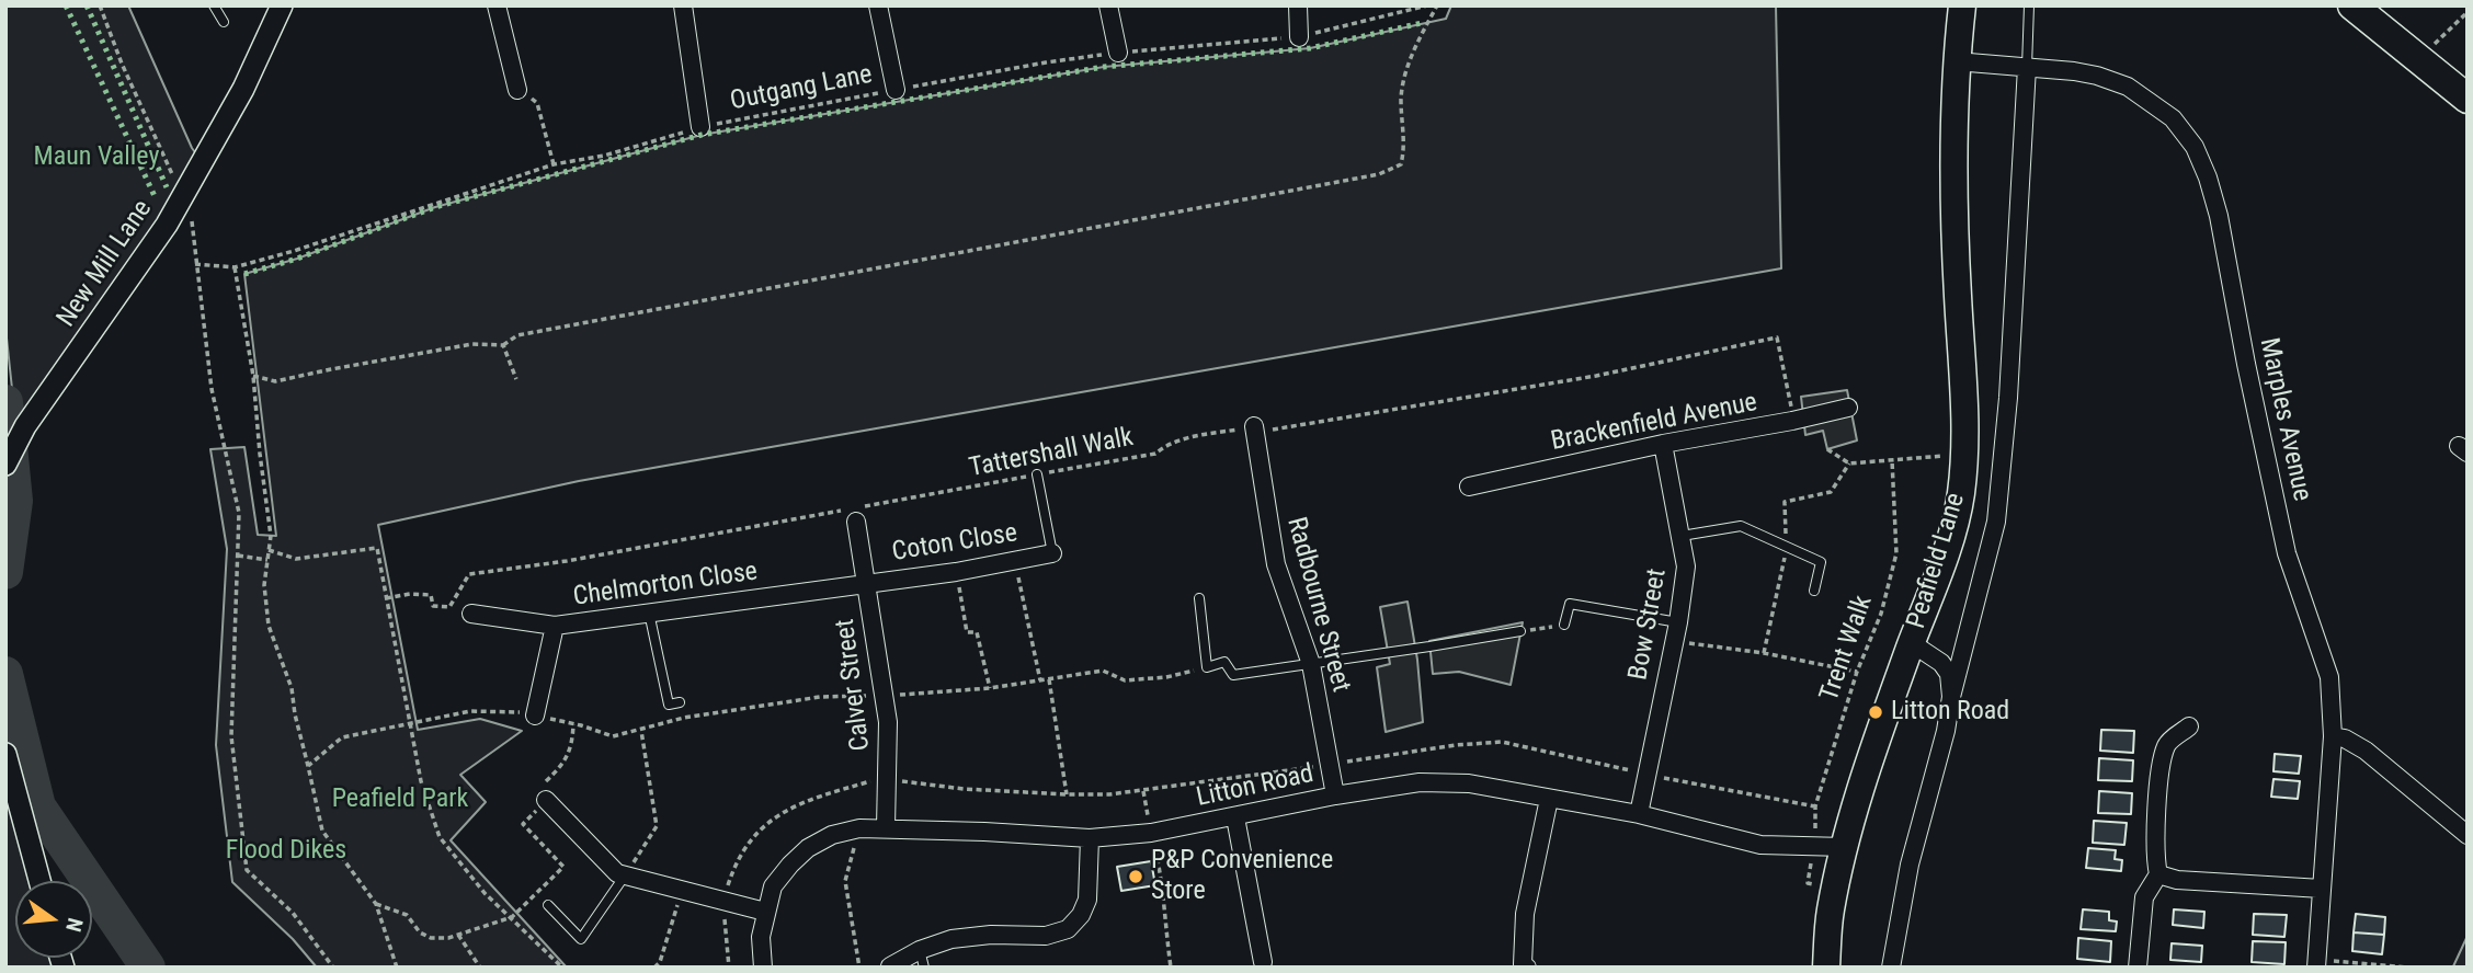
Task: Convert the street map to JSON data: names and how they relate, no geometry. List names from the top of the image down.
{
  "streets": {
    "main road": ["Peafield Lane"],
    "street": [
      "New Mill Lane",
      "Marples Avenue",
      "Brackenfield Avenue",
      "Coton Close",
      "Chelmorton Close",
      "Radbourne Street",
      "Bow Street",
      "Calver Street",
      "Litton Road"
    ],
    "path": ["Outgang Lane", "Tattershall Walk", "Trent Walk"]
  },
  "crossings": [
    ["Marples Avenue", "Peafield Lane"],
    ["Brackenfield Avenue", "Tattershall Walk"],
    ["Brackenfield Avenue", "Bow Street"],
    ["Tattershall Walk", "Radbourne Street"],
    ["Tattershall Walk", "Calver Street"],
    ["Coton Close", "Chelmorton Close"],
    ["Coton Close", "Calver Street"],
    ["Peafield Lane", "Litton Road"],
    ["Chelmorton Close", "Calver Street"],
    ["Radbourne Street", "Litton Road"],
    ["Bow Street", "Litton Road"],
    ["Trent Walk", "Litton Road"],
    ["Calver Street", "Litton Road"]
  ],
  "parks": ["Maun Valley", "Peafield Park", "Flood Dikes"],
  "places": ["Litton Road", "P&P Convenience Store"],
  "north": "right"
}
